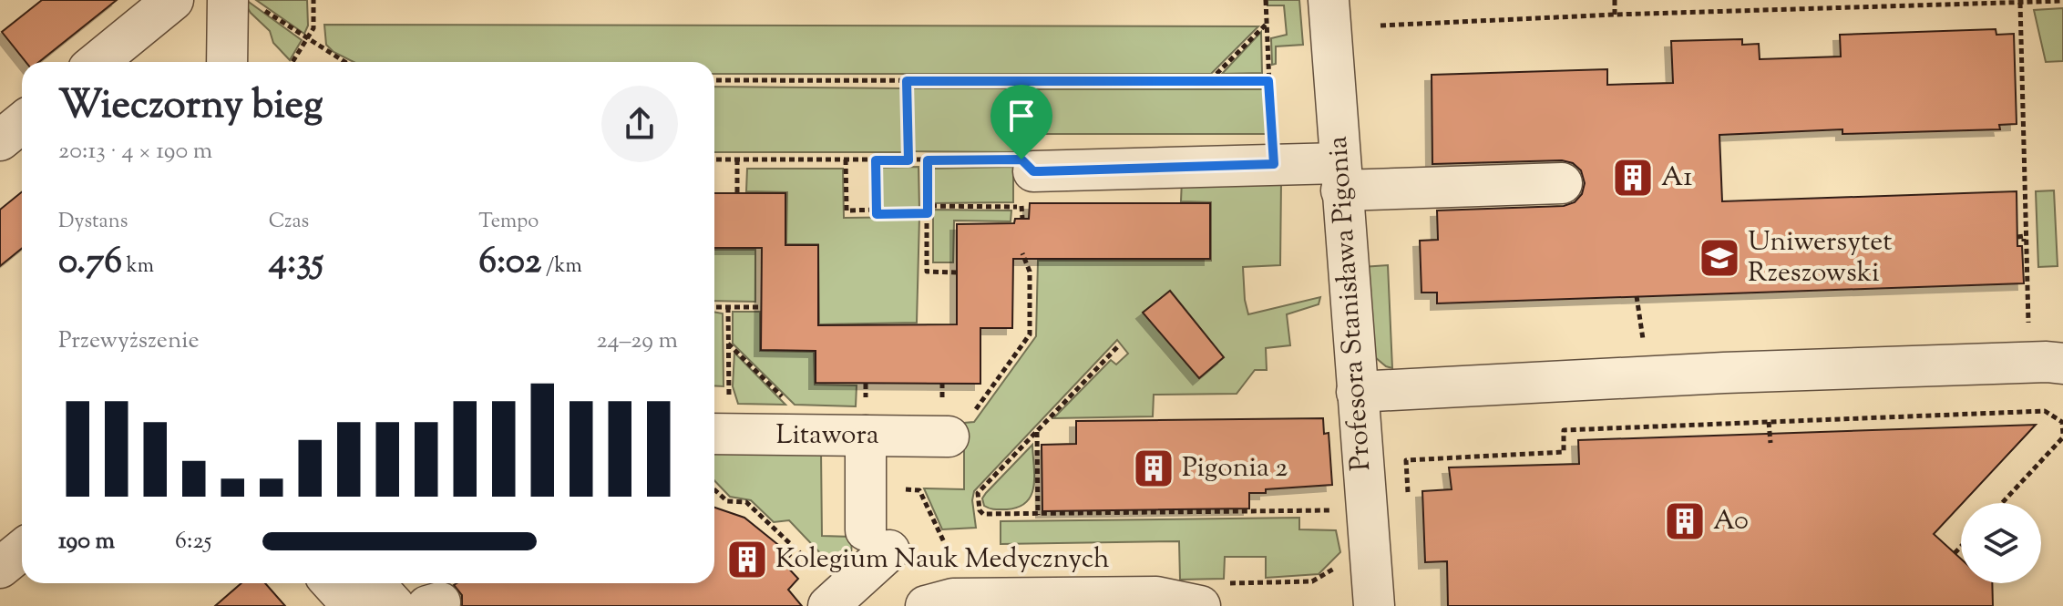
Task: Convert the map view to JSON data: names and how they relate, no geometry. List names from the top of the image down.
{
  "streets": {
    "street": ["Profesora Stanisława Pigonia", "Litawora"]
  },
  "places": {
    "building": [
      "A1",
      "Pigonia 2",
      "A0",
      "Kolegium Nauk Medycznych"
    ],
    "school or university": ["Uniwersytet Rzeszowski"]
  },
  "page": {
    "heading": ["Wieczorny bieg", "20:13 · 4 × 190 m"],
    "stats": [
      ["Dystans", "0.76 km"],
      ["Czas", "4:35"],
      ["Tempo", "6:02 /km"]
    ],
    "chart": ["Przewyższenie", "24–29 m"],
    "list": [
      {
        "name": "190 m",
        "note": "6:25"
      }
    ]
  }
}
